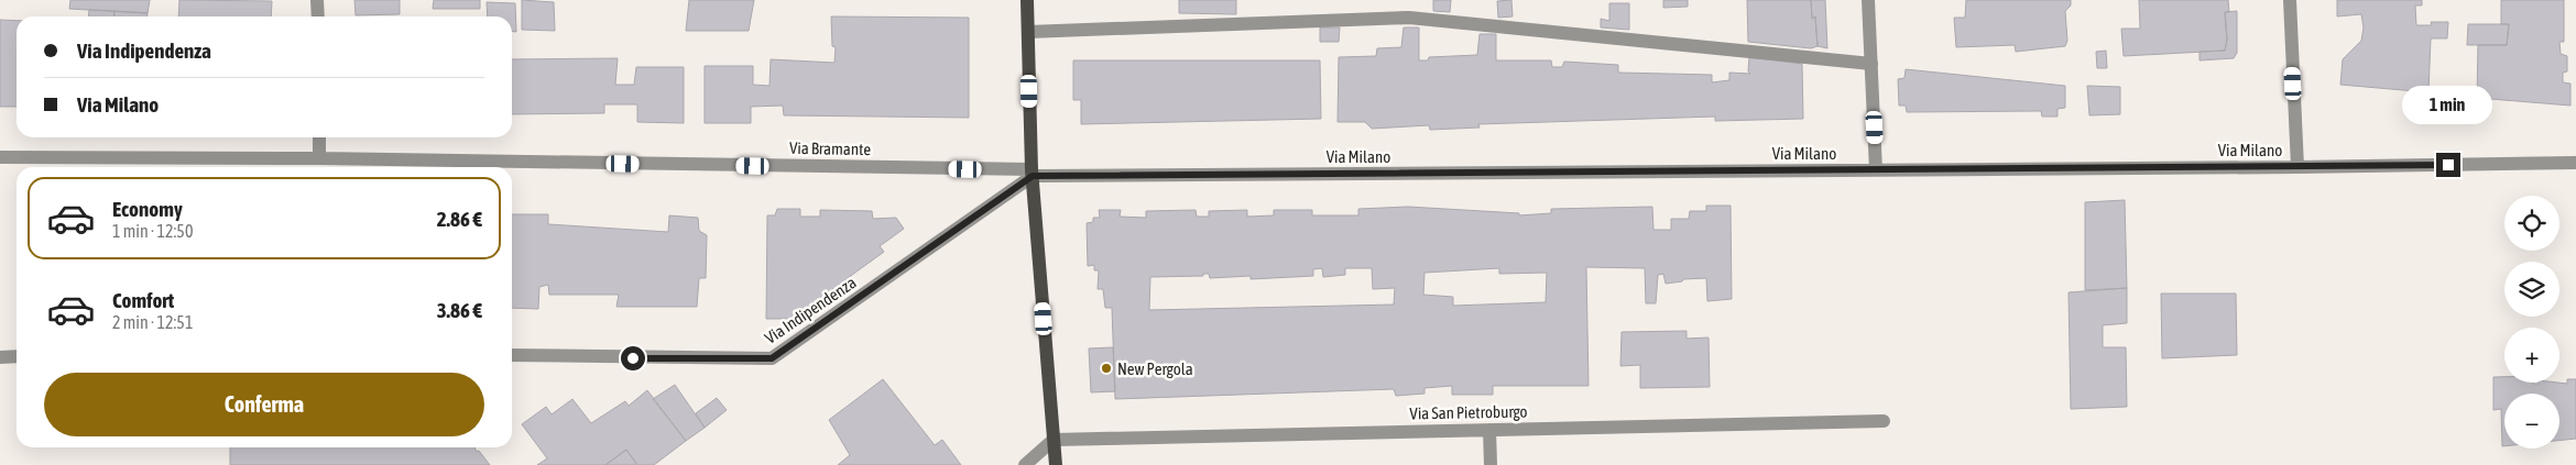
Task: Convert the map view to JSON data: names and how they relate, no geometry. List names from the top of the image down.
{
  "streets": {
    "street": [
      "Via Bramante",
      "Via Milano",
      "Via Indipendenza",
      "Via San Pietroburgo"
    ]
  },
  "crossings": [
    ["Via Bramante", "Via Milano"],
    ["Via Bramante", "Via Indipendenza"],
    ["Via Milano", "Via Indipendenza"]
  ],
  "places": ["New Pergola"],
  "page": {
    "banner": ["Via Indipendenza", "Via Milano"],
    "bubble": "1 min",
    "list": [
      {
        "name": "Economy",
        "note": "1 min · 12:50",
        "value": "2.86 €"
      },
      {
        "name": "Comfort",
        "note": "2 min · 12:51",
        "value": "3.86 €"
      }
    ],
    "map_buttons": ["+", "−"],
    "buttons": "Conferma"
  }
}
